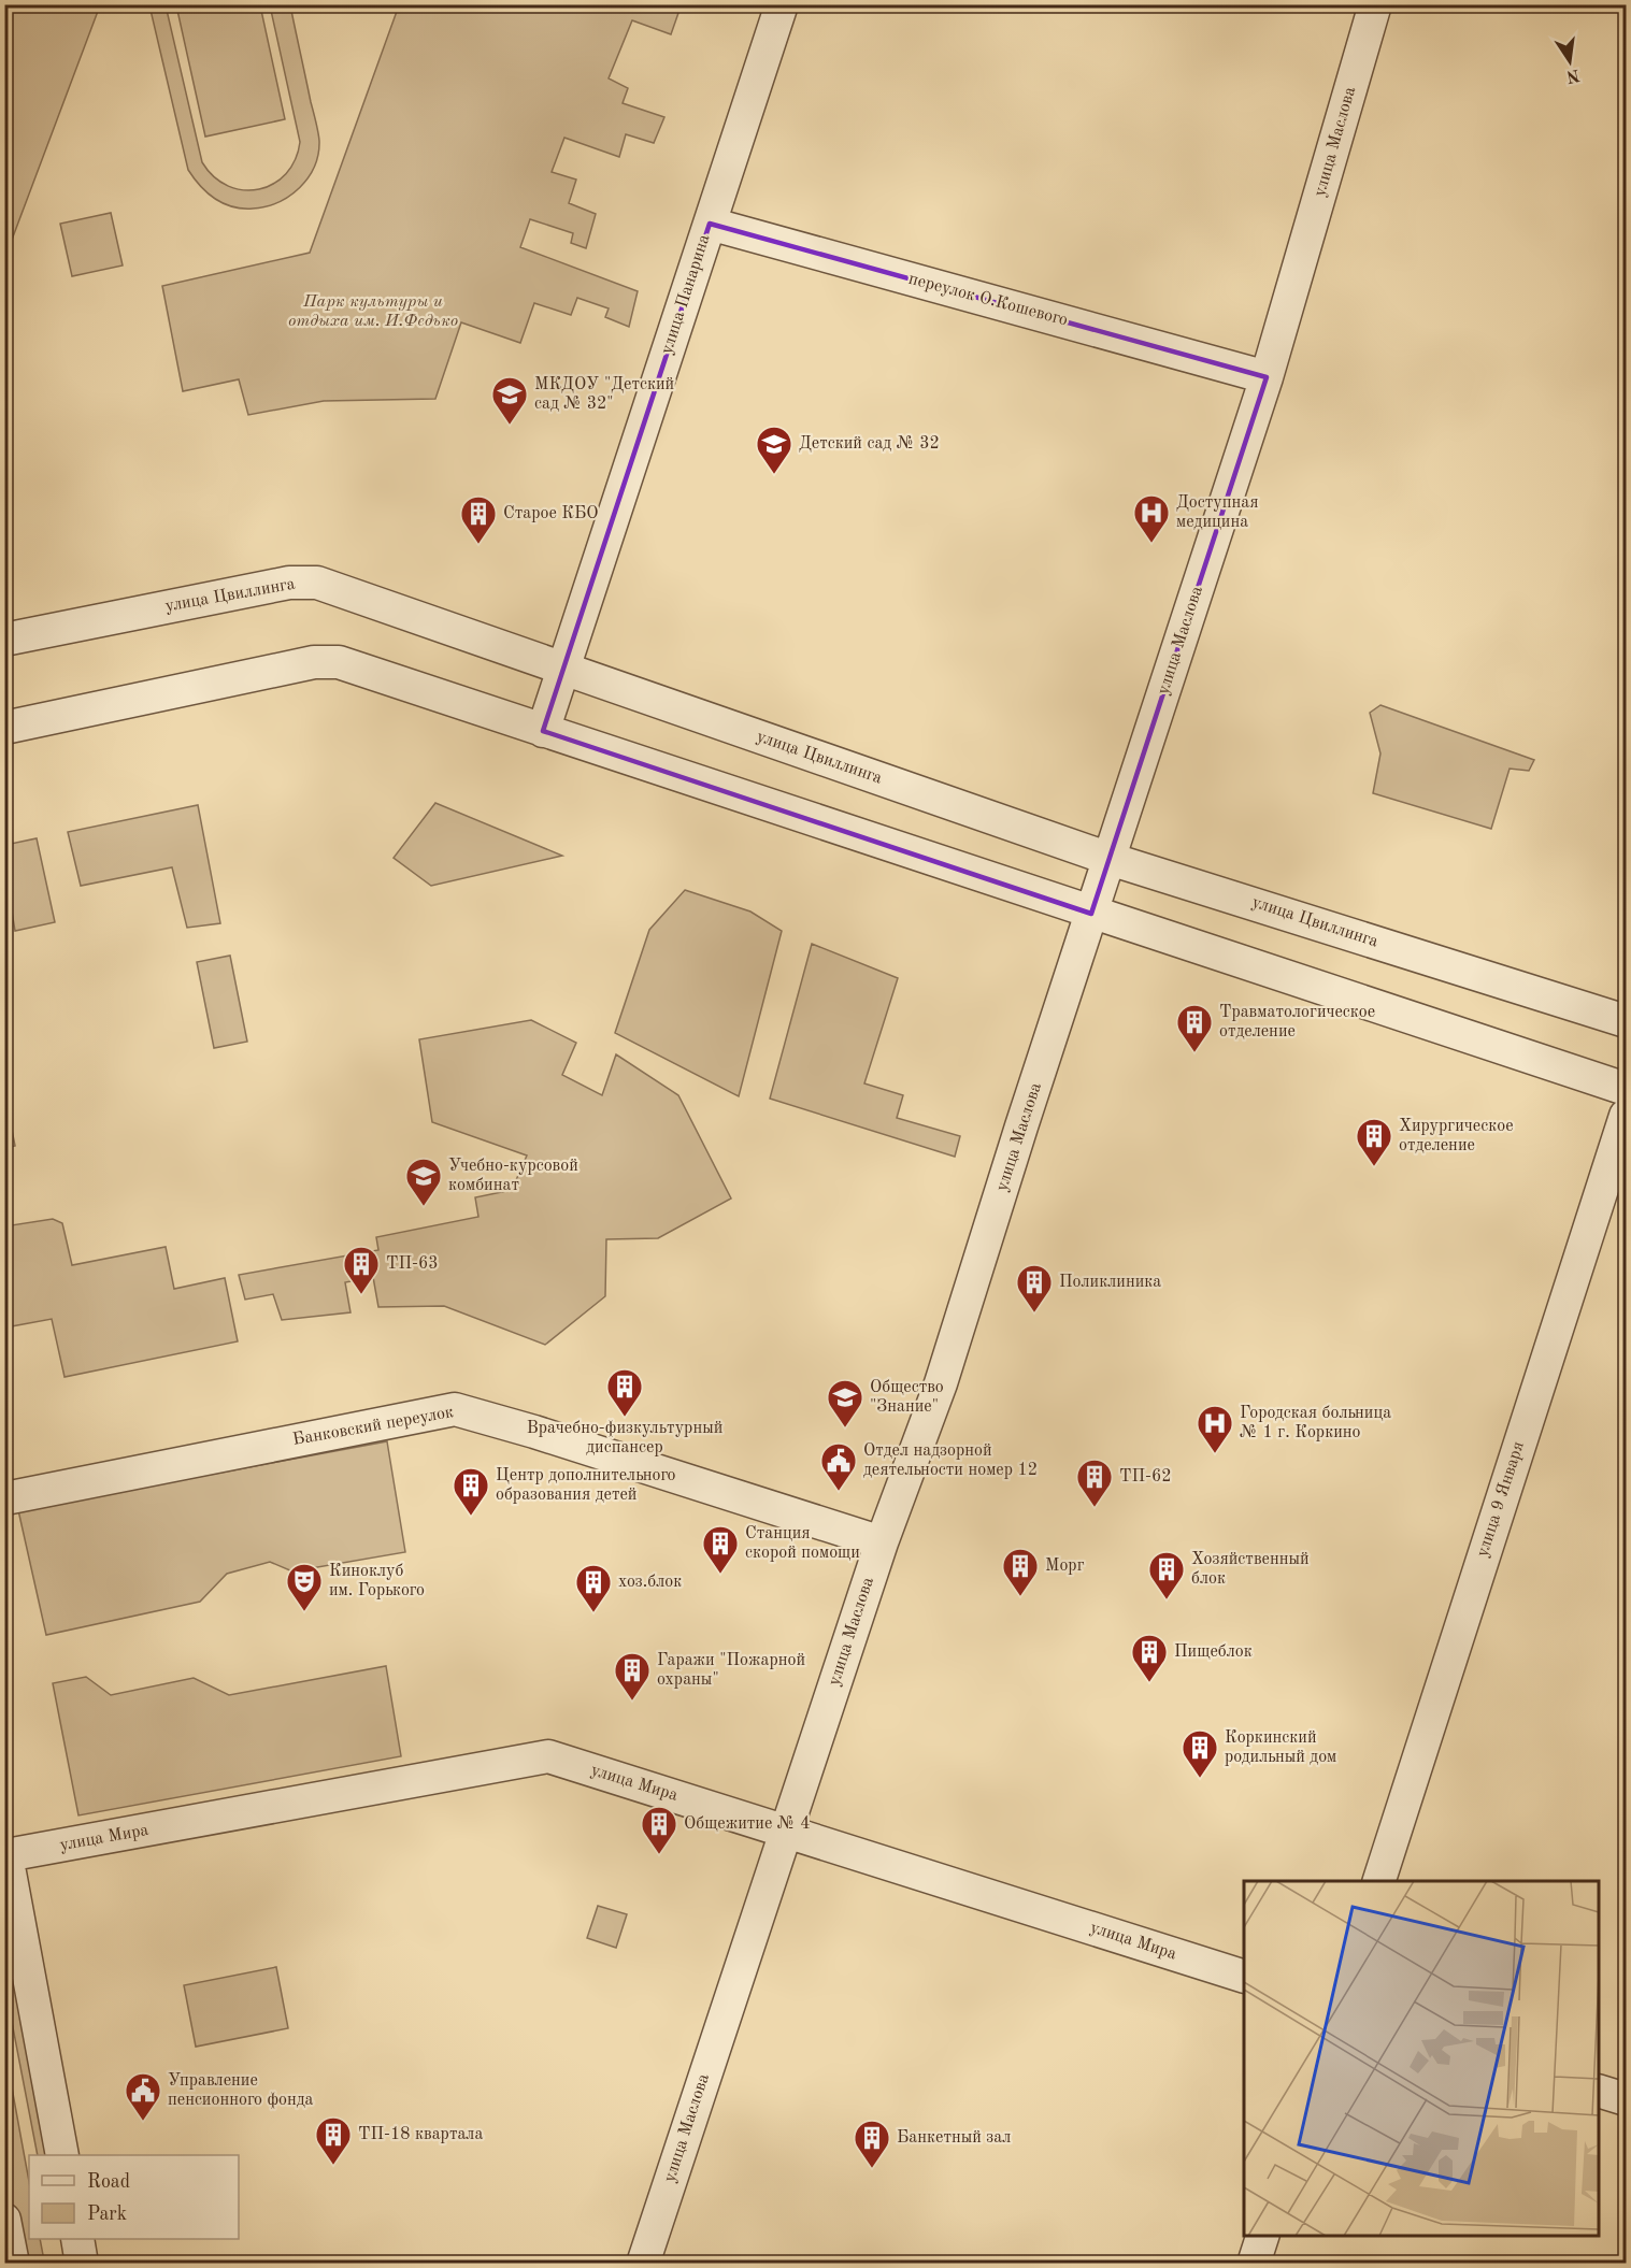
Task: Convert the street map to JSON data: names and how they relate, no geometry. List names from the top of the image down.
{
  "streets": {
    "street": [
      "улица Маслова",
      "улица Панарина",
      "переулок О.Кошевого",
      "улица Цвиллинга",
      "Банковский переулок",
      "улица 9 Января",
      "улица Мира"
    ]
  },
  "crossings": [
    ["улица Маслова", "переулок О.Кошевого"],
    ["улица Маслова", "улица Цвиллинга"],
    ["улица Маслова", "Банковский переулок"],
    ["улица Маслова", "улица Мира"],
    ["улица Панарина", "переулок О.Кошевого"],
    ["улица Панарина", "улица Цвиллинга"]
  ],
  "parks": ["Парк культуры и отдыха им. И.Федько"],
  "places": {
    "school or university": [
      "МКДОУ \"Детский сад № 32\"",
      "Детский сад № 32",
      "Учебно-курсовой комбинат",
      "Общество \"Знание\""
    ],
    "hospital": ["Доступная медицина", "Городская больница № 1 г. Коркино"],
    "building": [
      "Старое КБО",
      "Травматологическое отделение",
      "Хирургическое отделение",
      "ТП-63",
      "Поликлиника",
      "Врачебно-физкультурный диспансер",
      "ТП-62",
      "Центр дополнительного образования детей",
      "Станция скорой помощи",
      "Морг",
      "Хозяйственный блок",
      "хоз.блок",
      "Пищеблок",
      "Гаражи \"Пожарной охраны\"",
      "Коркинский родильный дом",
      "Общежитие № 4",
      "ТП-18 квартала",
      "Банкетный зал"
    ],
    "public building": ["Отдел надзорной деятельности номер 12", "Управление пенсионного фонда"],
    "theatre": ["Киноклуб им. Горького"]
  },
  "legend": ["Road", "Park"],
  "north": "bottom"
}
